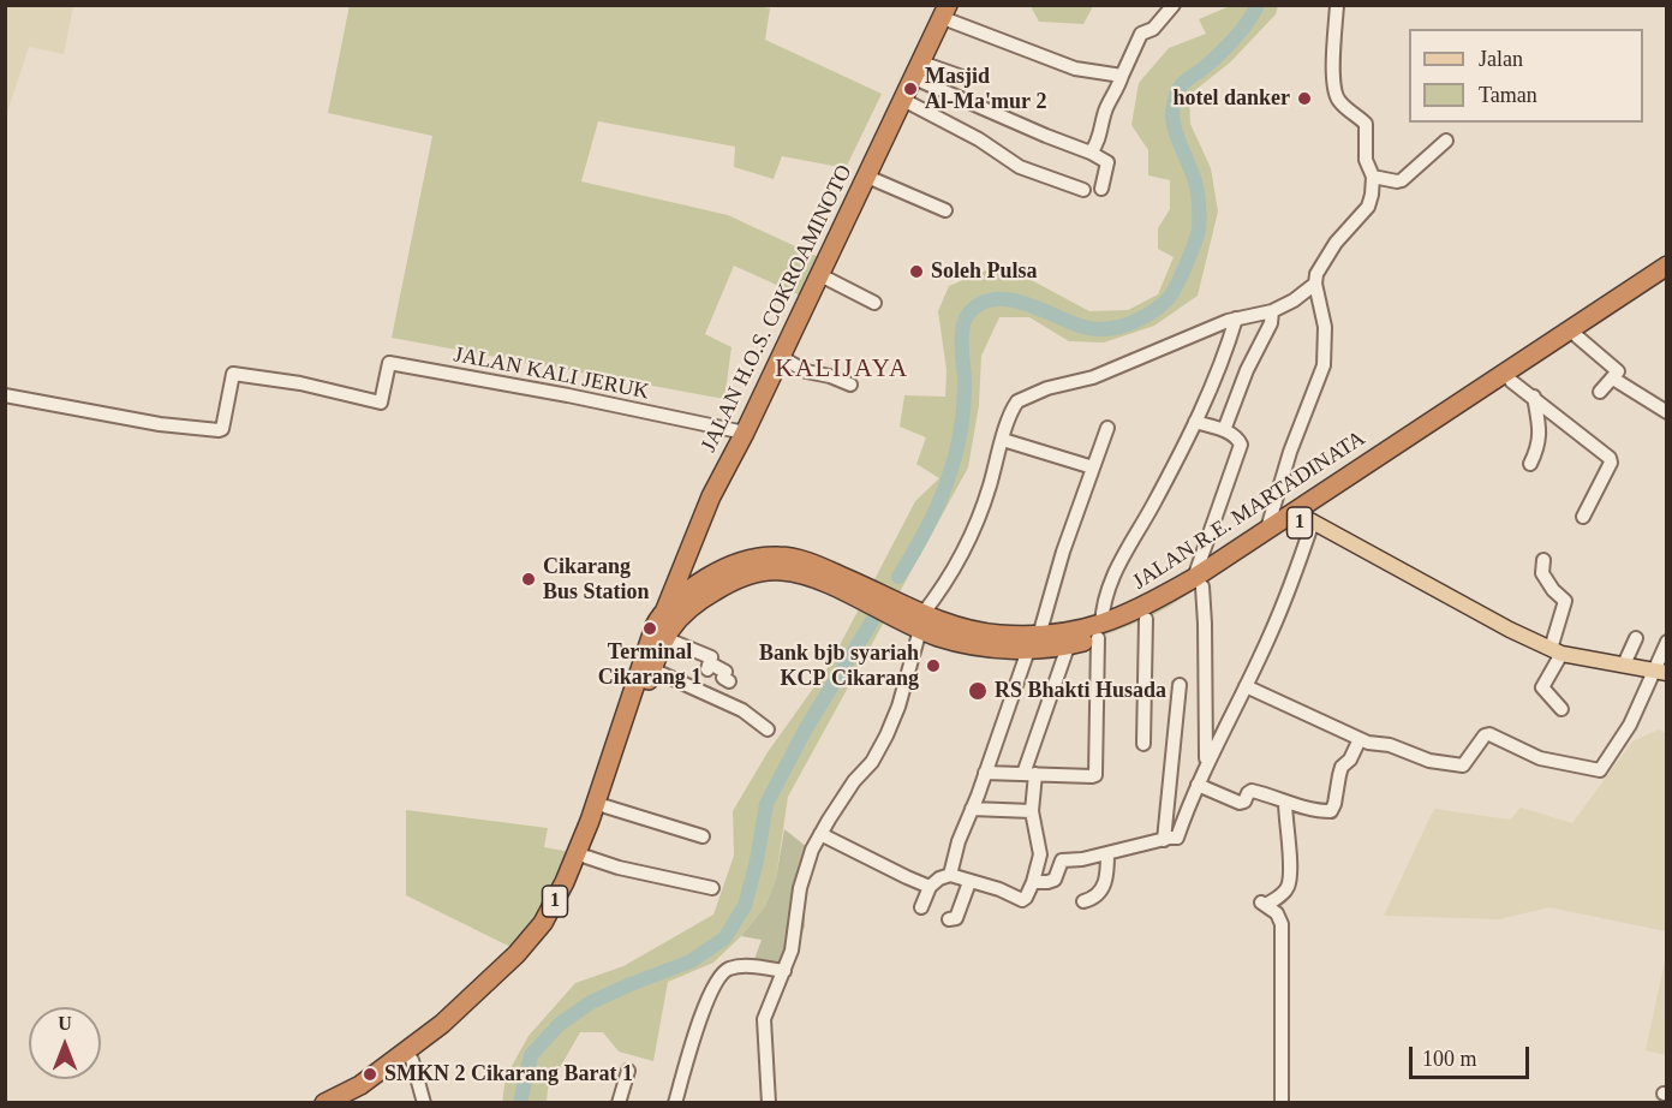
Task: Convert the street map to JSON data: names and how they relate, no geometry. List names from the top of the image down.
{
  "streets": {
    "highway": ["JALAN H.O.S. COKROAMINOTO", "JALAN R.E. MARTADINATA", "1"],
    "street": ["JALAN KALI JERUK"]
  },
  "crossings": [
    ["JALAN H.O.S. COKROAMINOTO", "JALAN KALI JERUK"],
    ["JALAN H.O.S. COKROAMINOTO", "JALAN R.E. MARTADINATA"],
    ["JALAN H.O.S. COKROAMINOTO", "1"],
    ["JALAN R.E. MARTADINATA", "1"]
  ],
  "districts": ["KALIJAYA"],
  "places": [
    "Masjid Al-Ma'mur 2",
    "hotel danker",
    "Soleh Pulsa",
    "Cikarang Bus Station",
    "Terminal Cikarang 1",
    "Bank bjb syariah KCP Cikarang",
    "RS Bhakti Husada",
    "SMKN 2 Cikarang Barat 1"
  ],
  "legend": ["Jalan", "Taman"],
  "scale_bar": "100 m",
  "north": "top"
}
